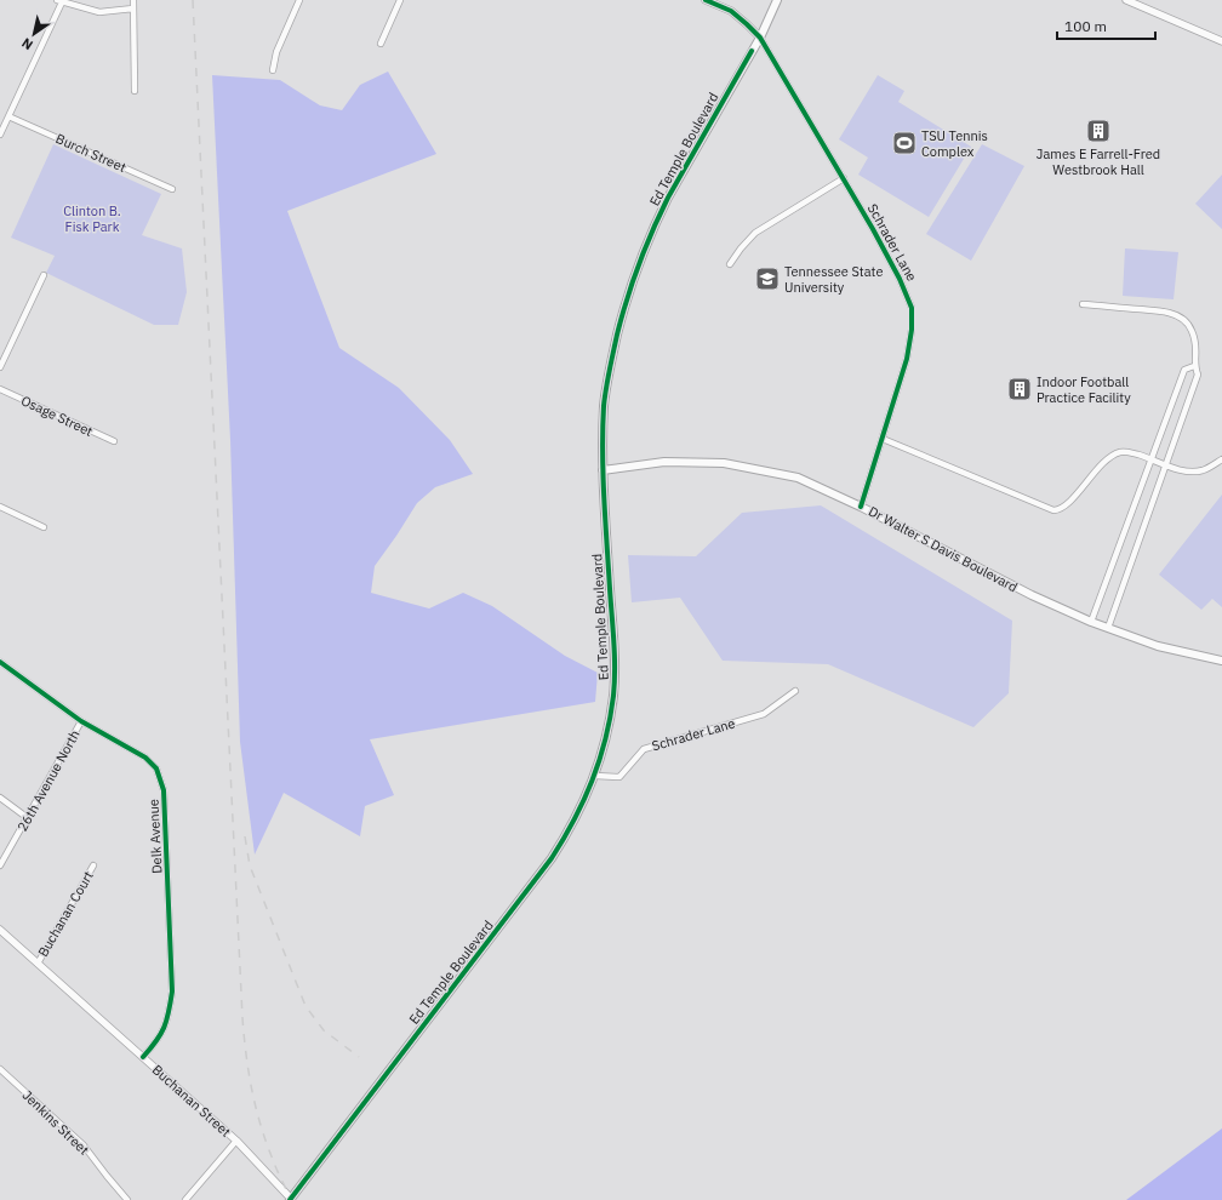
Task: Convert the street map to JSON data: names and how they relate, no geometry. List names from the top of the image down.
{
  "streets": {
    "main road": ["Ed Temple Boulevard", "Dr Walter S Davis Boulevard"],
    "street": [
      "Burch Street",
      "Schrader Lane",
      "Osage Street",
      "26th Avenue North",
      "Delk Avenue",
      "Buchanan Court",
      "Buchanan Street",
      "Jenkins Street"
    ]
  },
  "crossings": [
    ["Ed Temple Boulevard", "Schrader Lane"],
    ["Ed Temple Boulevard", "Dr Walter S Davis Boulevard"],
    ["Ed Temple Boulevard", "Buchanan Street"],
    ["Schrader Lane", "Dr Walter S Davis Boulevard"],
    ["26th Avenue North", "Delk Avenue"],
    ["Delk Avenue", "Buchanan Street"],
    ["Buchanan Court", "Buchanan Street"]
  ],
  "parks": ["Clinton B. Fisk Park"],
  "places": {
    "building": ["James E Farrell-Fred Westbrook Hall", "Indoor Football Practice Facility"],
    "sports": ["TSU Tennis Complex"],
    "school or university": ["Tennessee State University"]
  },
  "scale_bar": "100 m",
  "north": "bottom left"
}
